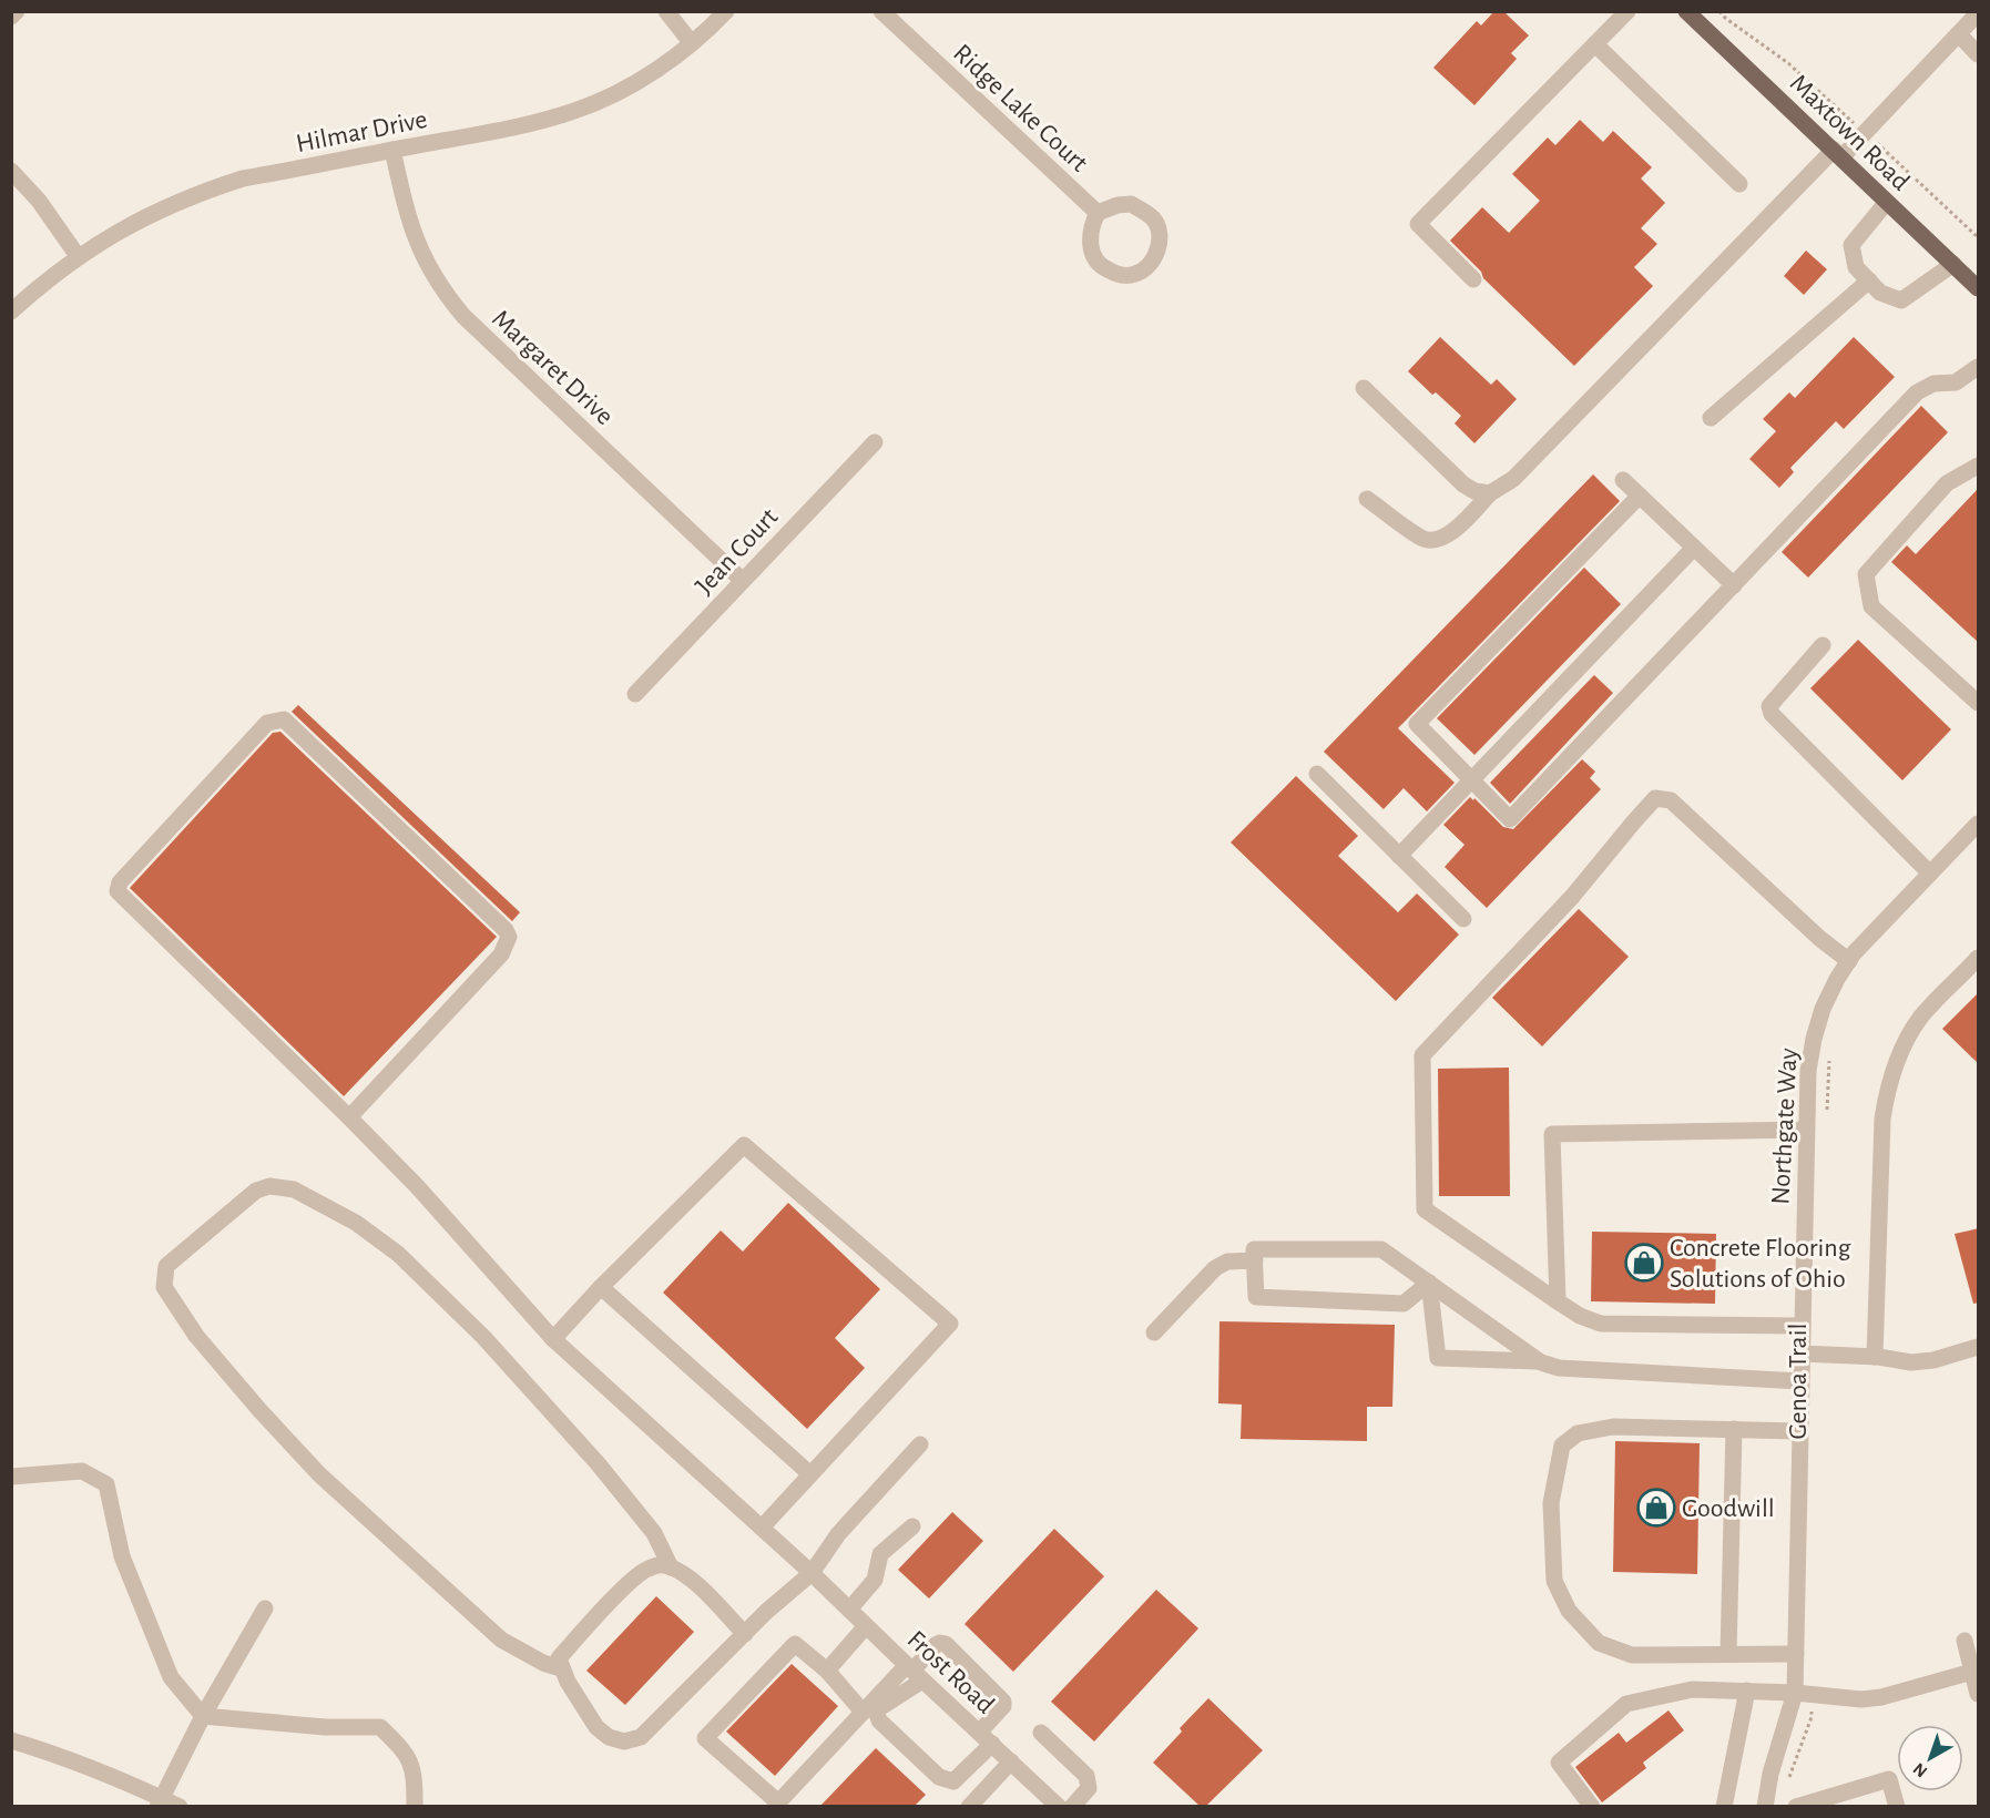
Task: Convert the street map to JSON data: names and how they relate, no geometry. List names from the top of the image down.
{
  "streets": {
    "main road": ["Maxtown Road"],
    "street": [
      "Ridge Lake Court",
      "Hilmar Drive",
      "Margaret Drive",
      "Jean Court",
      "Northgate Way",
      "Frost Road"
    ]
  },
  "crossings": [
    ["Hilmar Drive", "Margaret Drive"],
    ["Margaret Drive", "Jean Court"]
  ],
  "places": {
    "shop": ["Concrete Flooring Solutions of Ohio", "Goodwill"]
  },
  "north": "bottom left"
}
